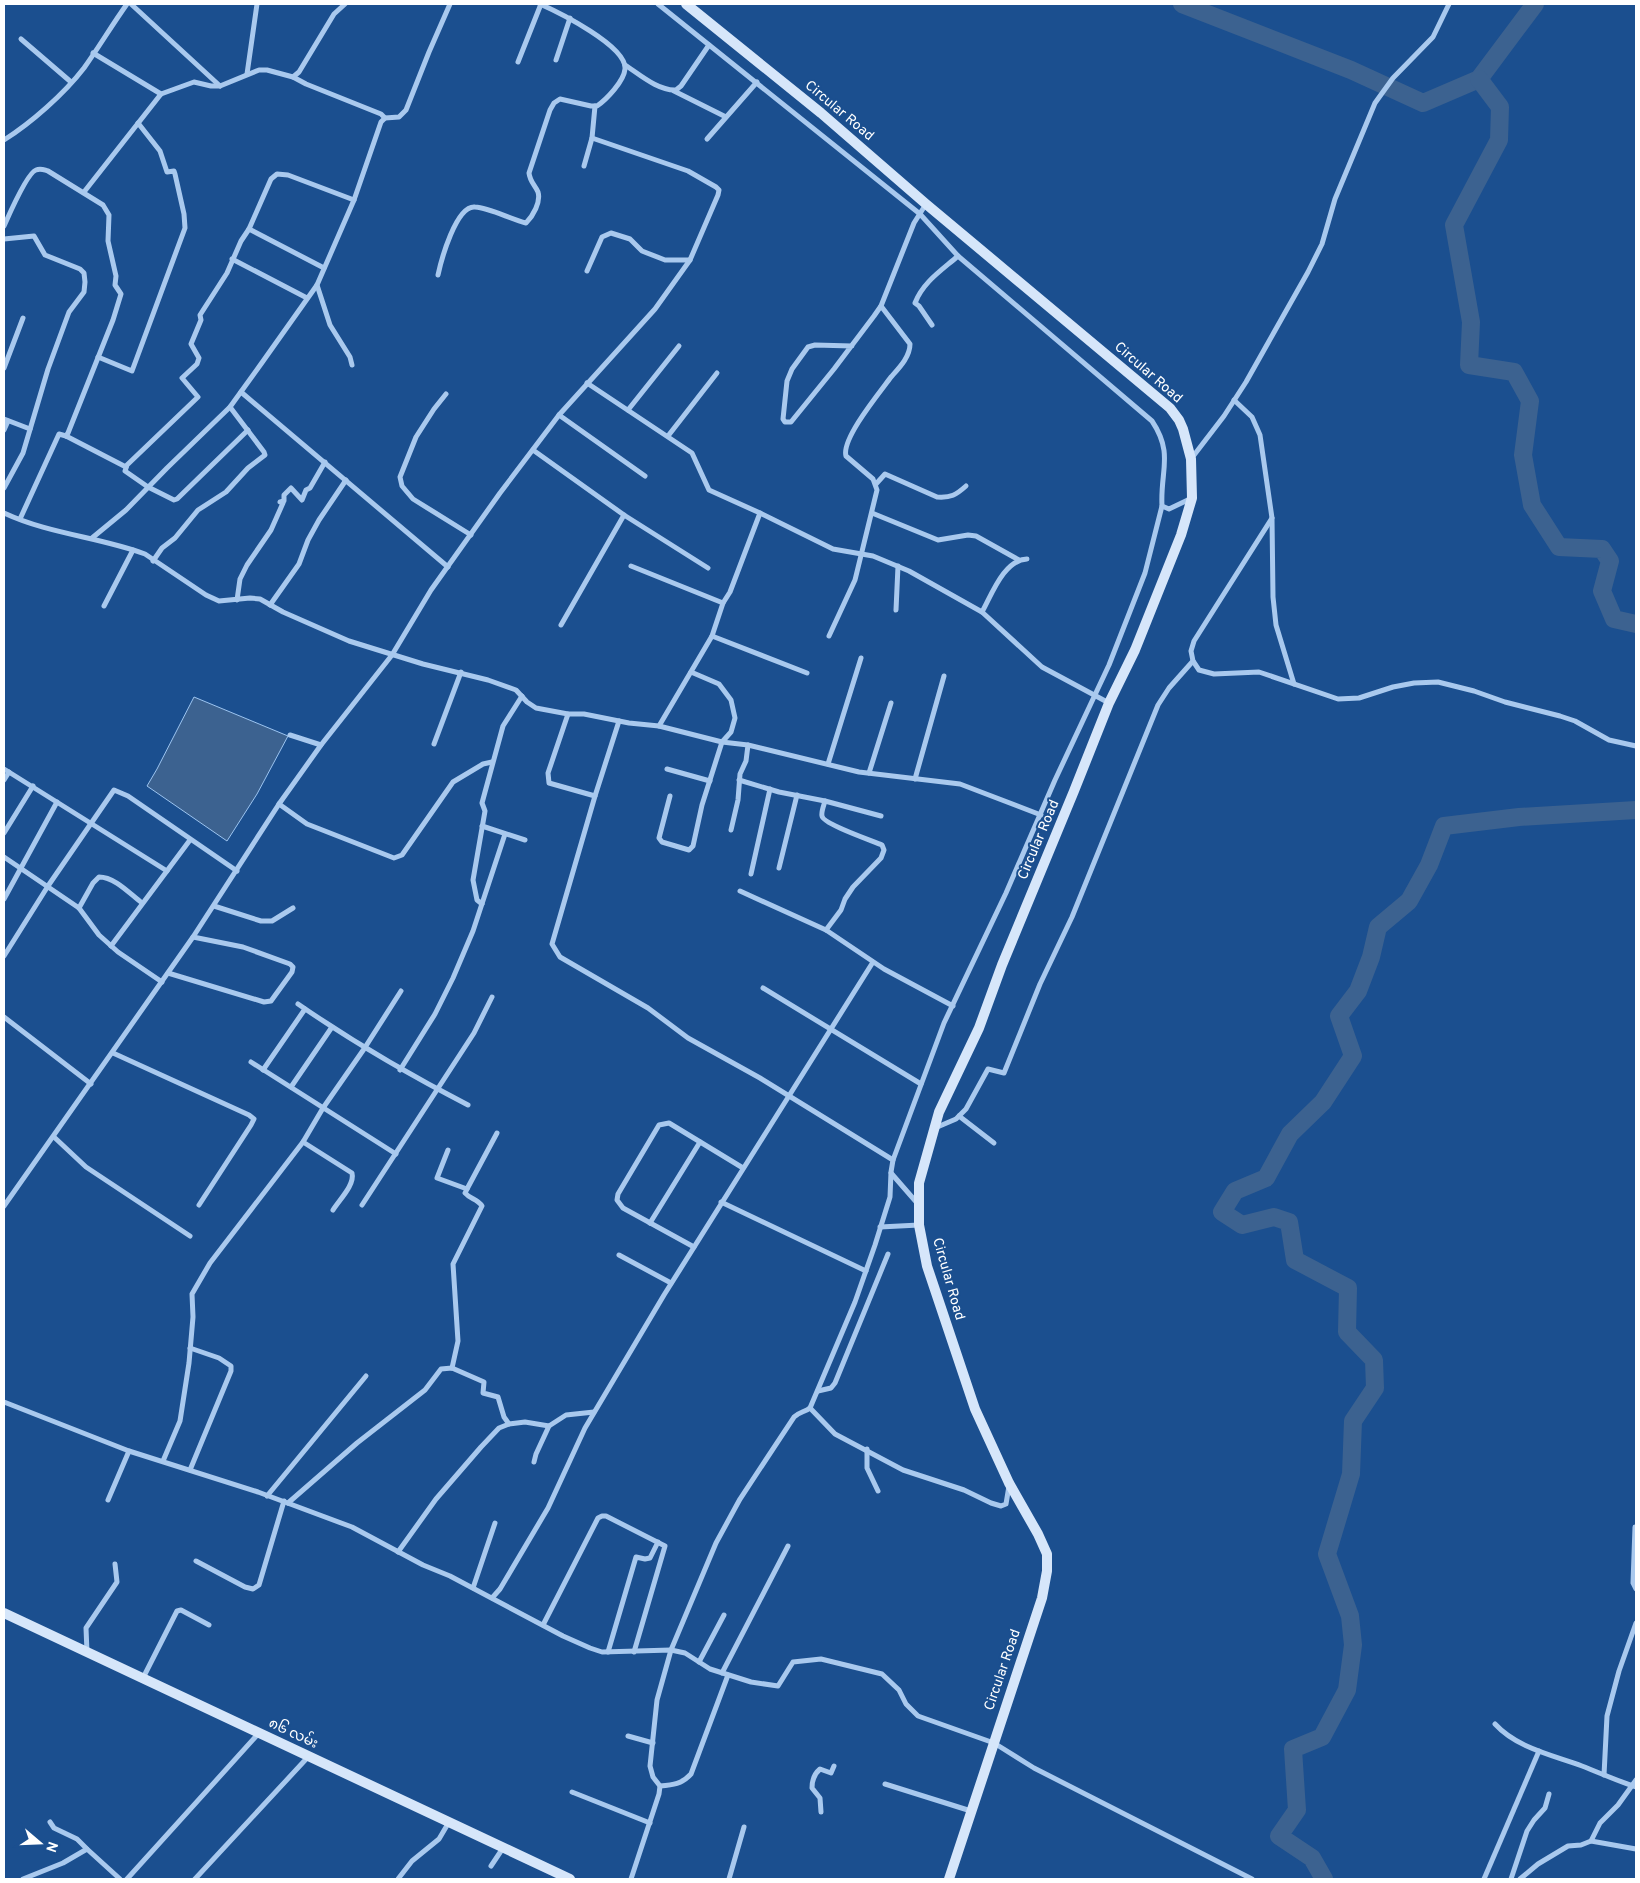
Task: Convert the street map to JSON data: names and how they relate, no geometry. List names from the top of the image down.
{
  "streets": {
    "main road": ["Circular Road", "၈၆ လမ်း"]
  },
  "north": "right"
}
